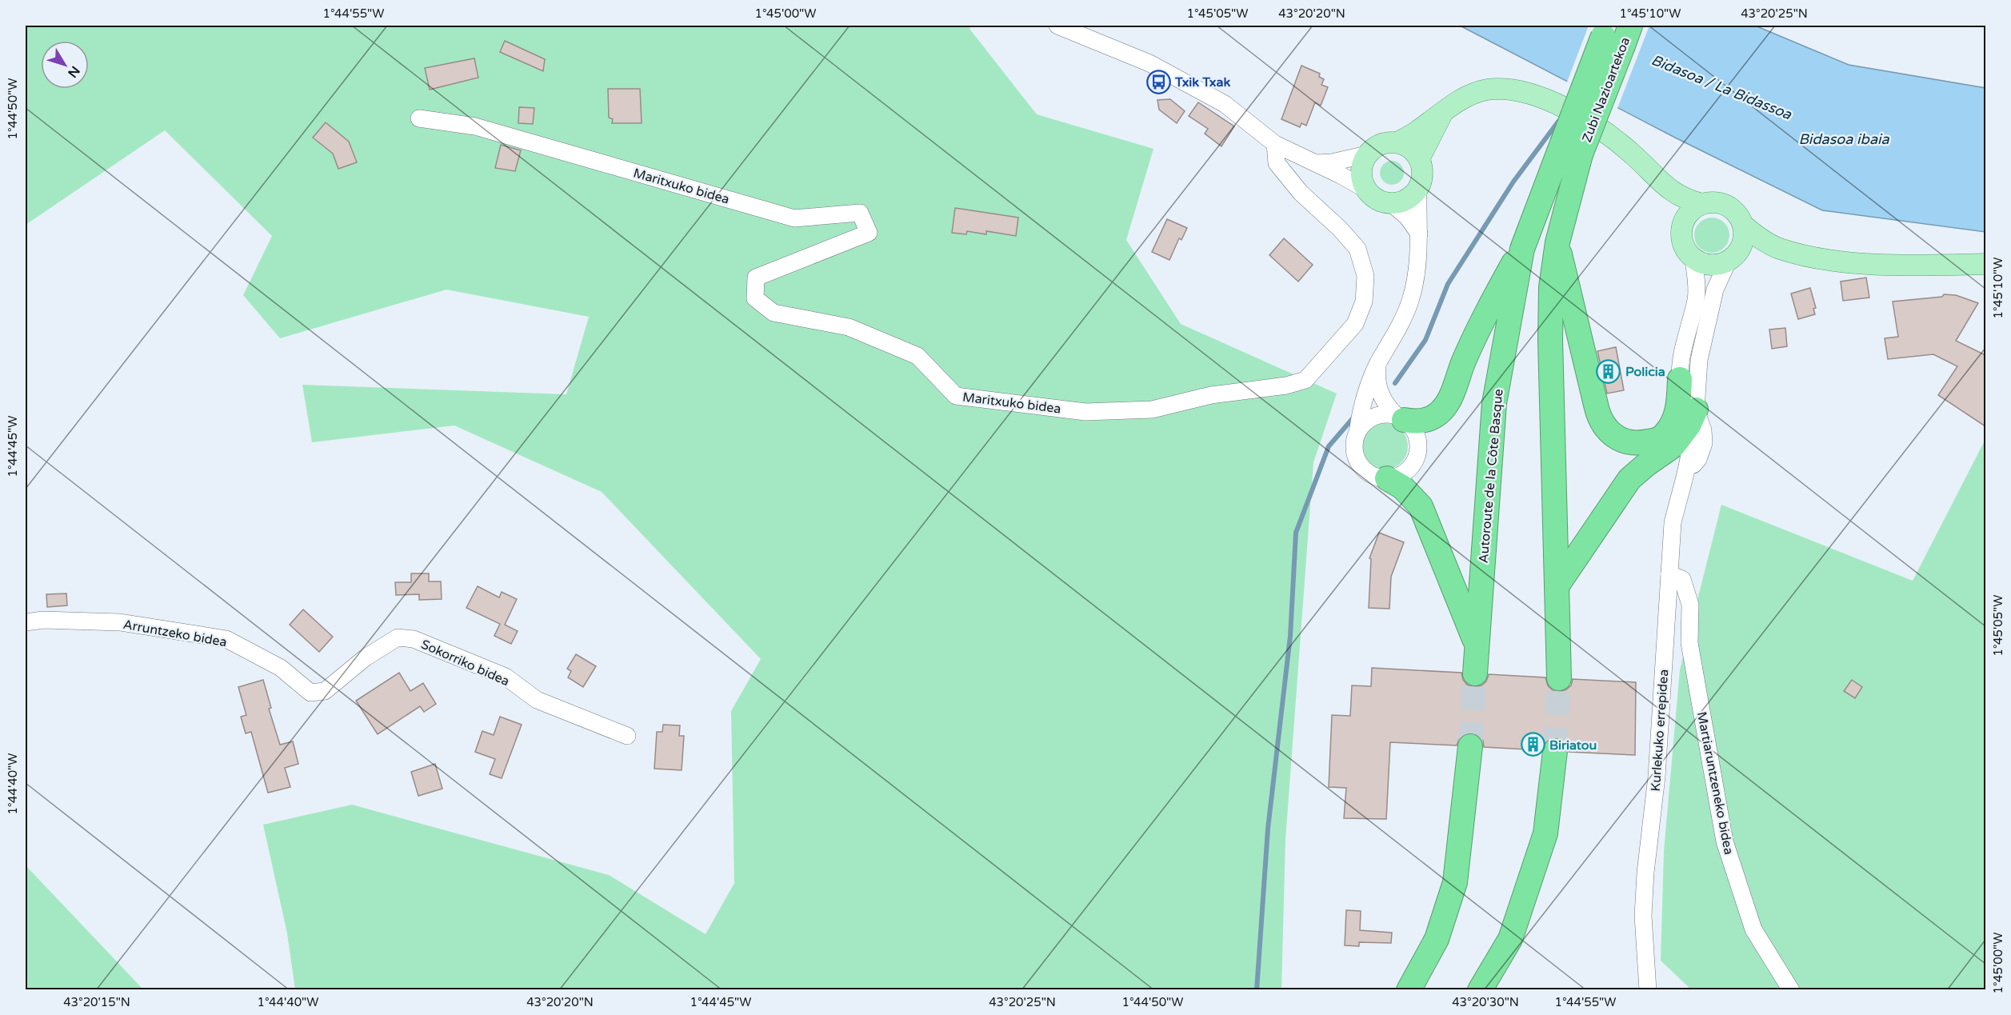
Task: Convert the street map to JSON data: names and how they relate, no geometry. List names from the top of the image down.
{
  "streets": {
    "highway": ["Zubi Nazioartekoa", "Autoroute de la Côte Basque"],
    "street": [
      "Maritxuko bidea",
      "Arruntzeko bidea",
      "Sokorriko bidea",
      "Kurlekuko errepidea",
      "Martiaruntzeneko bidea"
    ]
  },
  "crossings": [
    ["Zubi Nazioartekoa", "Autoroute de la Côte Basque"],
    ["Arruntzeko bidea", "Sokorriko bidea"],
    ["Kurlekuko errepidea", "Martiaruntzeneko bidea"]
  ],
  "water": ["Bidasoa / La Bidassoa", "Bidasoa ibaia"],
  "places": {
    "bus stop": ["Txik Txak"],
    "building": ["Policia", "Biriatou"]
  },
  "north": "bottom right",
  "coordinates": [
    "1°44'55\"W",
    "1°45'00\"W",
    "1°45'05\"W",
    "43°20'20\"N",
    "1°45'10\"W",
    "43°20'25\"N",
    "1°44'50\"W",
    "1°44'45\"W",
    "1°44'40\"W",
    "43°20'15\"N",
    "43°20'30\"N"
  ]
}
